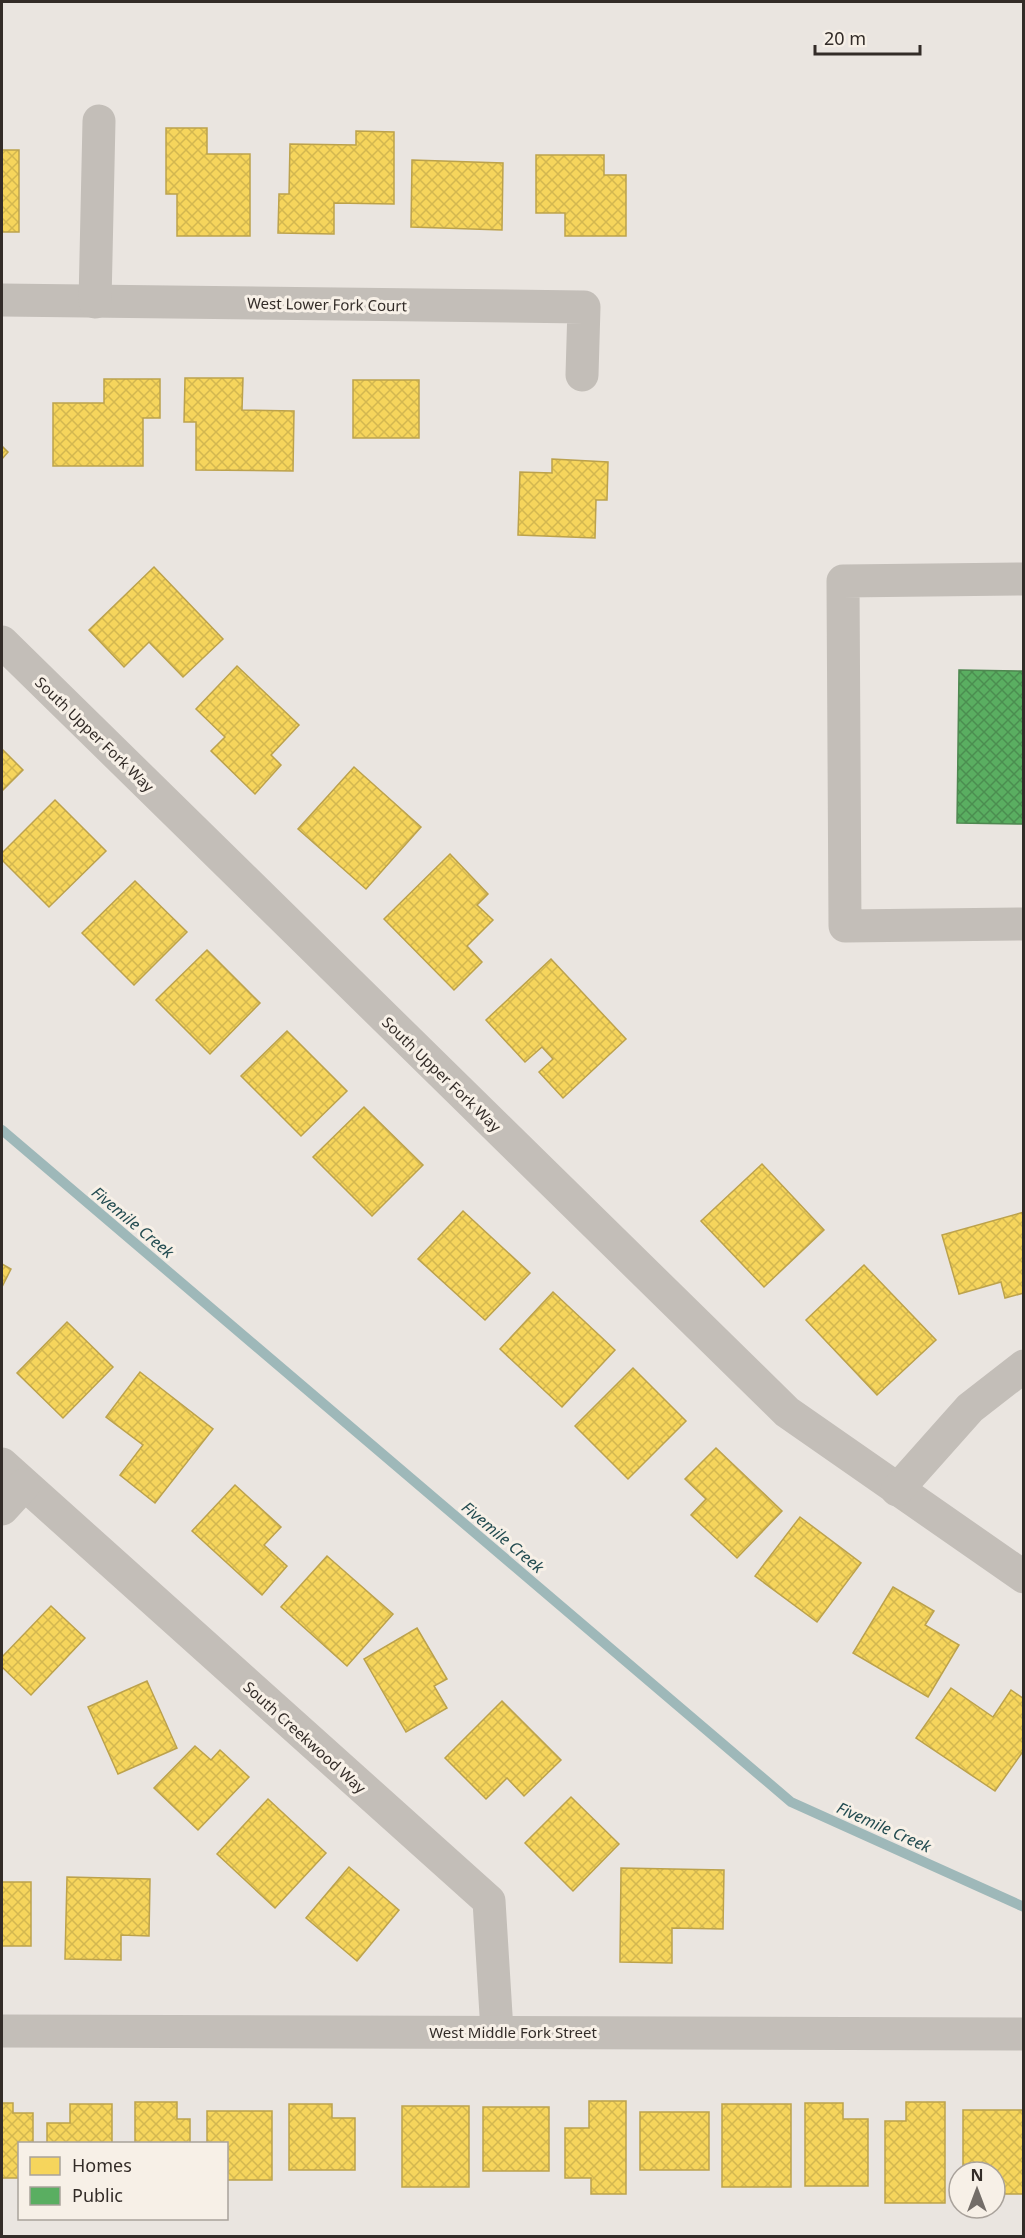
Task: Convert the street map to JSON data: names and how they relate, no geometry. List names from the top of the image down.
{
  "streets": {
    "street": [
      "West Lower Fork Court",
      "South Upper Fork Way",
      "South Creekwood Way",
      "West Middle Fork Street"
    ]
  },
  "crossings": [
    ["South Creekwood Way", "West Middle Fork Street"]
  ],
  "water": ["Fivemile Creek"],
  "legend": ["Homes", "Public"],
  "scale_bar": "20 m",
  "north": "top"
}
